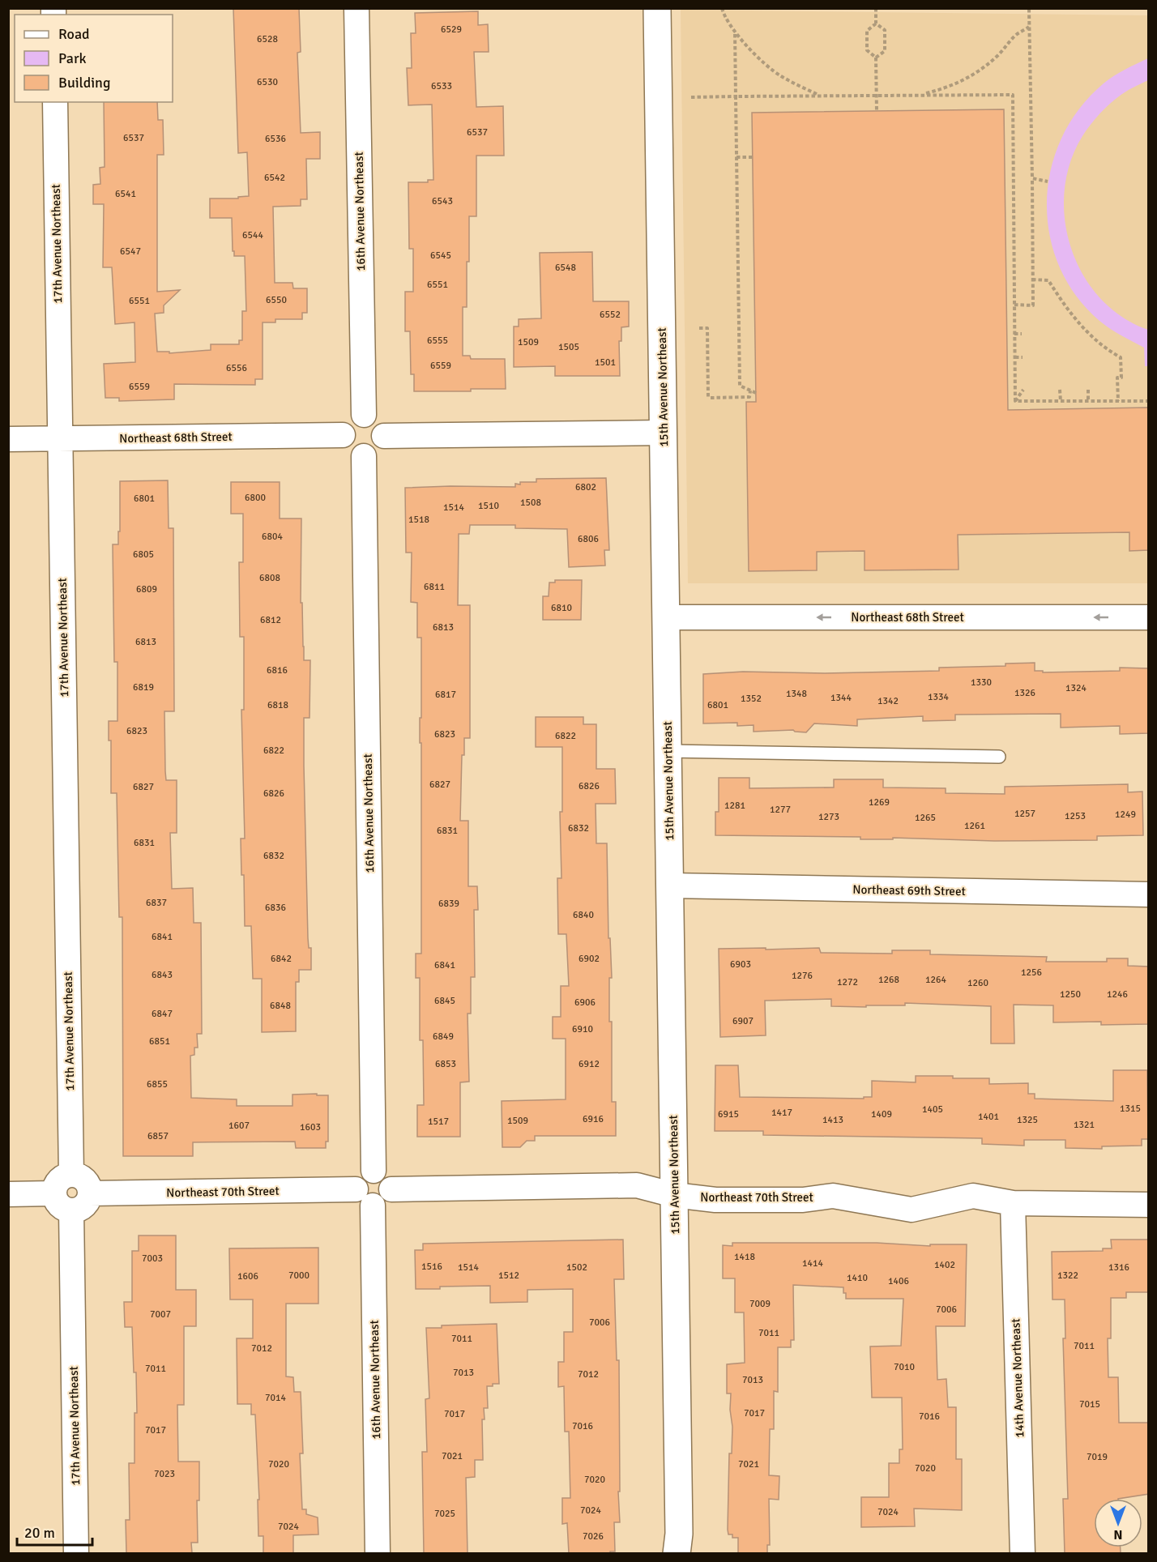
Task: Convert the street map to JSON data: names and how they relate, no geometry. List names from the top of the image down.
{
  "streets": {
    "main road": ["15th Avenue Northeast"],
    "street": [
      "16th Avenue Northeast",
      "17th Avenue Northeast",
      "Northeast 68th Street",
      "Northeast 69th Street",
      "Northeast 70th Street",
      "14th Avenue Northeast"
    ]
  },
  "crossings": [
    ["16th Avenue Northeast", "Northeast 68th Street"],
    ["16th Avenue Northeast", "Northeast 70th Street"],
    ["17th Avenue Northeast", "Northeast 68th Street"],
    ["17th Avenue Northeast", "Northeast 70th Street"],
    ["15th Avenue Northeast", "Northeast 68th Street"],
    ["15th Avenue Northeast", "Northeast 69th Street"],
    ["15th Avenue Northeast", "Northeast 70th Street"],
    ["Northeast 70th Street", "14th Avenue Northeast"]
  ],
  "one_way": ["Northeast 68th Street"],
  "house_numbers": [
    "6529",
    "6528",
    "6530",
    "6533",
    "6537",
    "6537",
    "6536",
    "6542",
    "6541",
    "6543",
    "6544",
    "6547",
    "6545",
    "6548",
    "6551",
    "6550",
    "6551",
    "6552",
    "6555",
    "1509",
    "1505",
    "1501",
    "6559",
    "6556",
    "6559",
    "6802",
    "6800",
    "6801",
    "1508",
    "1510",
    "1514",
    "1518",
    "6804",
    "6806",
    "6805",
    "6808",
    "6811",
    "6809",
    "6810",
    "6812",
    "6813",
    "6813",
    "6816",
    "1330",
    "6819",
    "1324",
    "1326",
    "1348",
    "6817",
    "1334",
    "1344",
    "1352",
    "1342",
    "6818",
    "6801",
    "6823",
    "6823",
    "6822",
    "6822",
    "6827",
    "6826",
    "6827",
    "6826",
    "1269",
    "1281",
    "1277",
    "1257",
    "1249",
    "1253",
    "1273",
    "1265",
    "1261",
    "6832",
    "6831",
    "6831",
    "6832",
    "6837",
    "6839",
    "6836",
    "6840",
    "6841",
    "6842",
    "6902",
    "6903",
    "6841",
    "1256",
    "6843",
    "1276",
    "1268",
    "1264",
    "1272",
    "1260",
    "1250",
    "1246",
    "6845",
    "6906",
    "6848",
    "6847",
    "6907",
    "6910",
    "6849",
    "6851",
    "6853",
    "6912",
    "6855",
    "1315",
    "1405",
    "1417",
    "6915",
    "1409",
    "1401",
    "6916",
    "1413",
    "1325",
    "1509",
    "1517",
    "1321",
    "1607",
    "1603",
    "6857",
    "1418",
    "7003",
    "1414",
    "1402",
    "1516",
    "1514",
    "1502",
    "1316",
    "7000",
    "1512",
    "1322",
    "1606",
    "1410",
    "1406",
    "7009",
    "7006",
    "7007",
    "7006",
    "7011",
    "7011",
    "7011",
    "7012",
    "7010",
    "7011",
    "7013",
    "7012",
    "7013",
    "7014",
    "7015",
    "7017",
    "7017",
    "7016",
    "7016",
    "7017",
    "7021",
    "7019",
    "7020",
    "7021",
    "7020",
    "7023",
    "7020",
    "7024",
    "7024",
    "7025",
    "7024",
    "7026"
  ],
  "legend": ["Road", "Park", "Building"],
  "scale_bar": "20 m",
  "north": "bottom"
}
